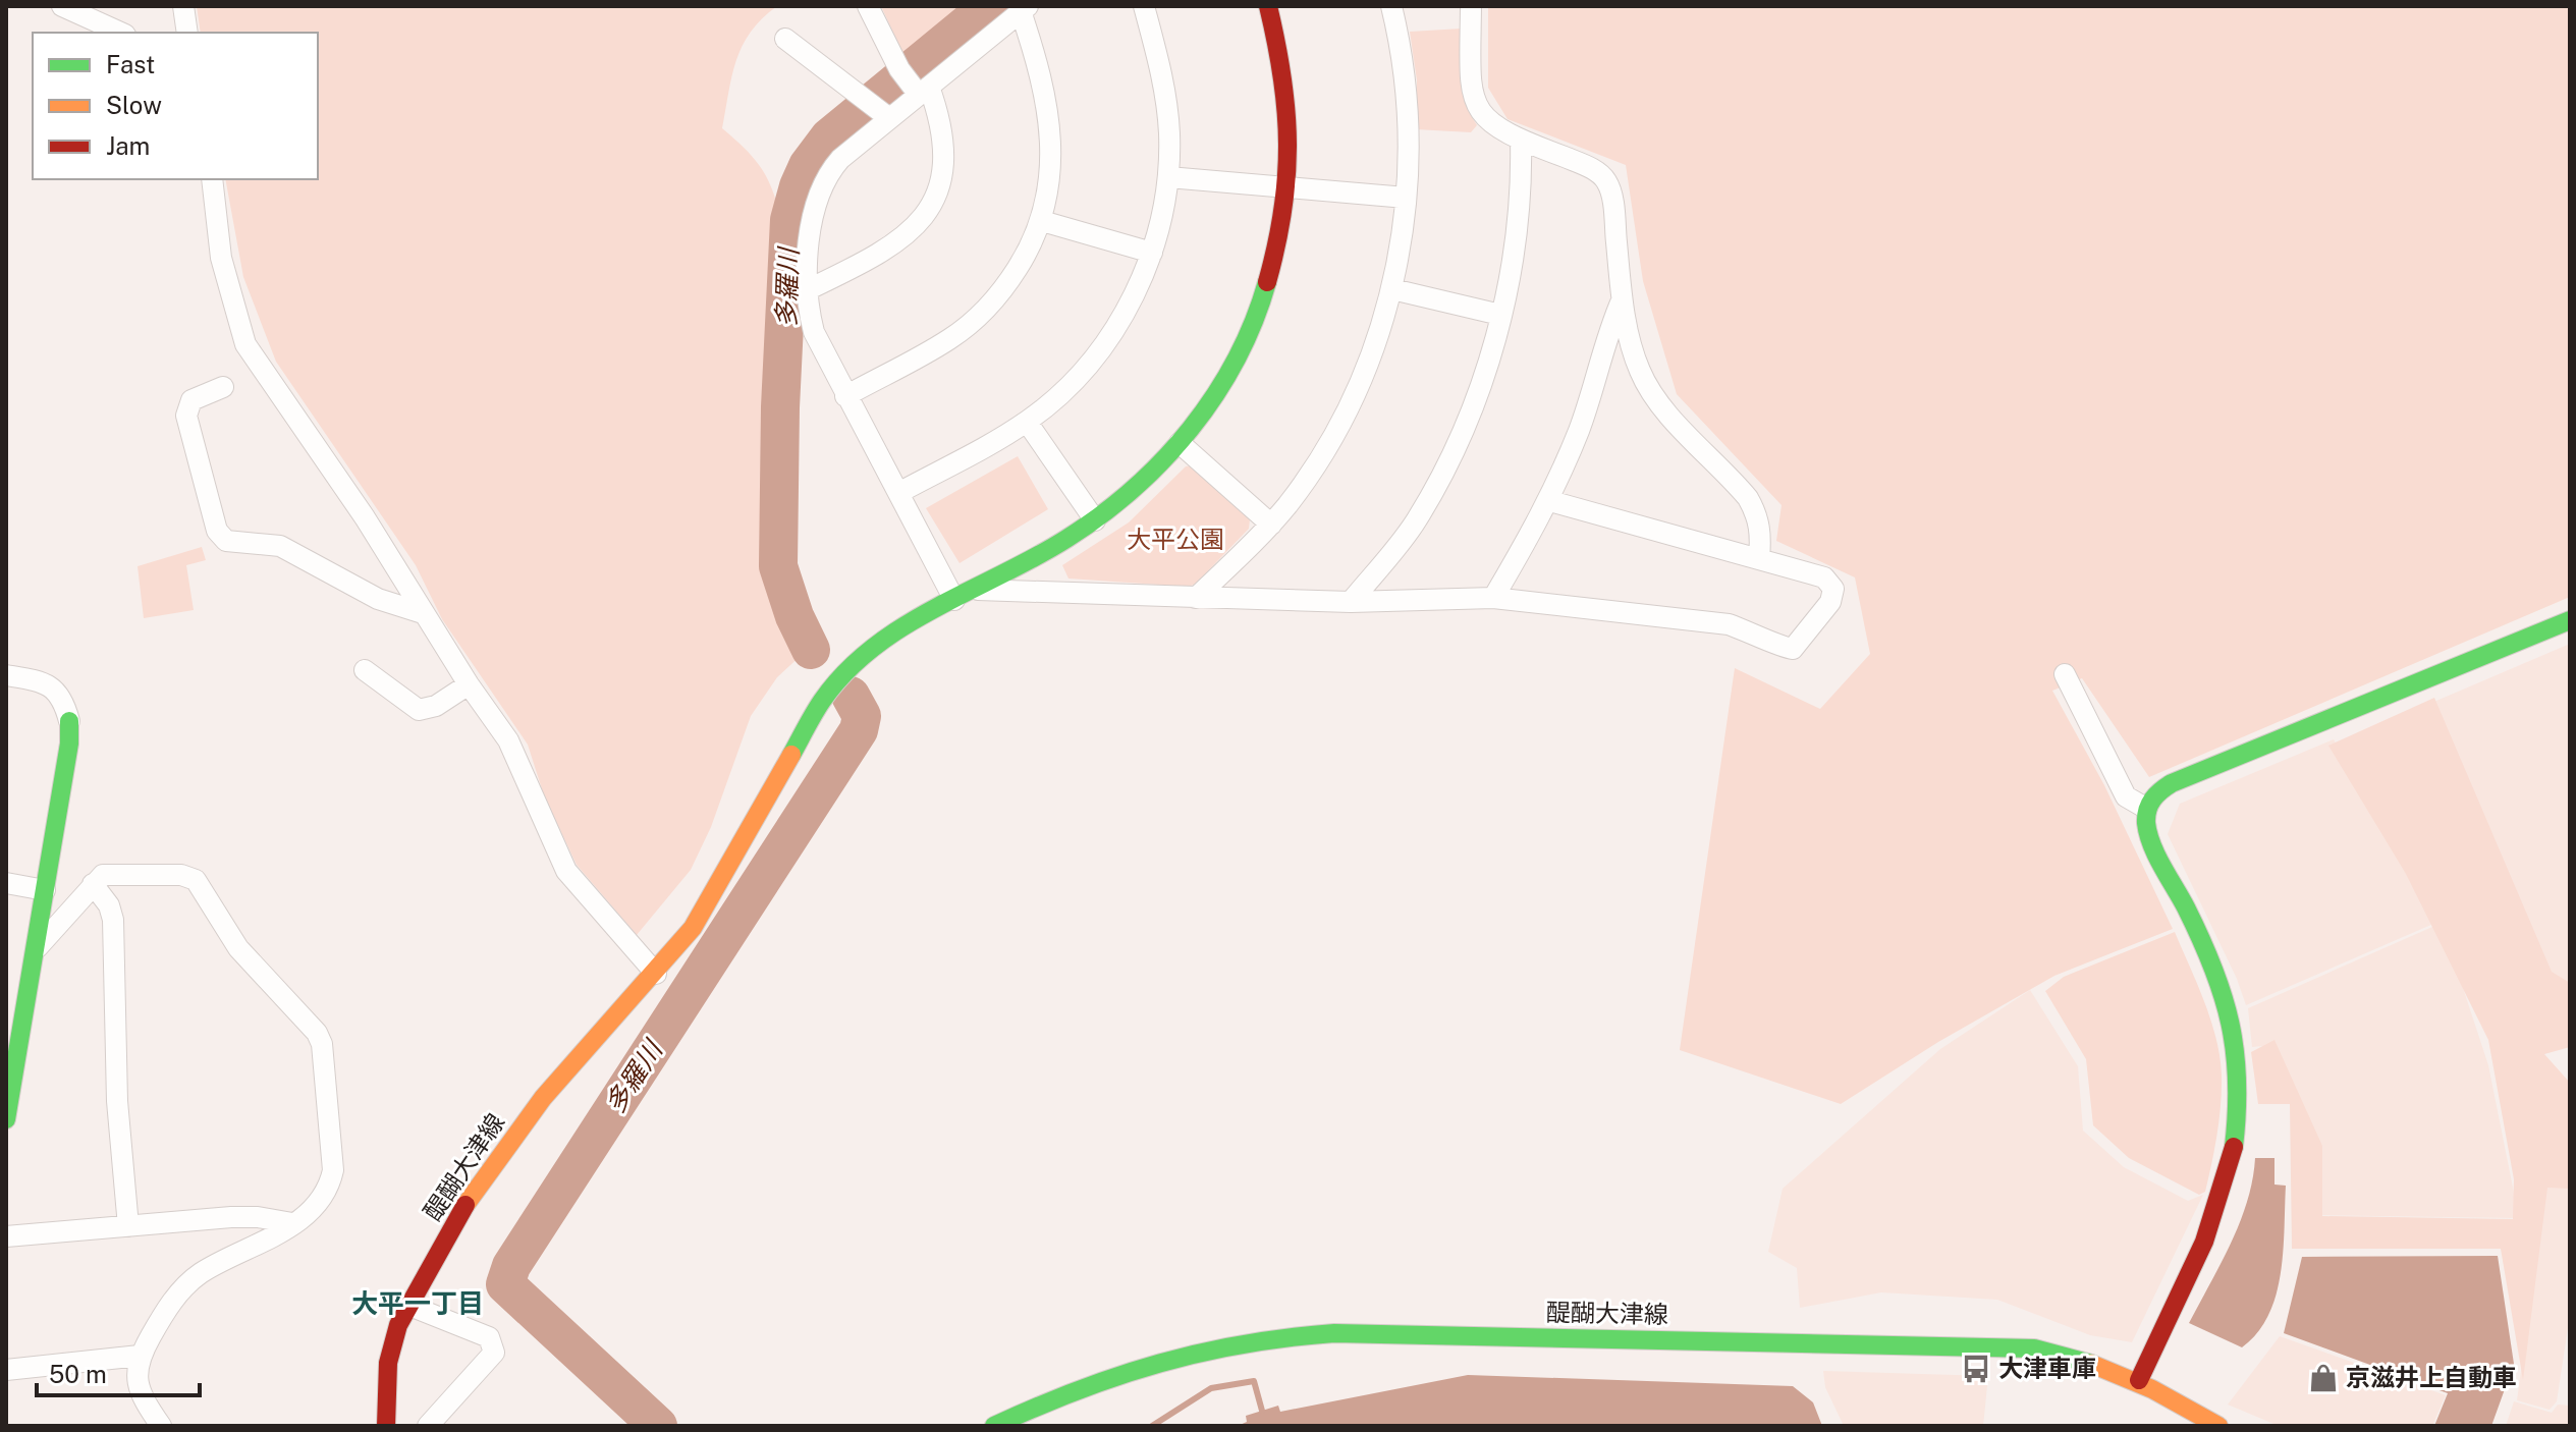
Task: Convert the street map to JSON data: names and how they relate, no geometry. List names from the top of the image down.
{
  "streets": {
    "street": ["醍醐大津線"]
  },
  "districts": ["大平一丁目"],
  "water": ["多羅川"],
  "parks": ["大平公園"],
  "places": {
    "bus stop": ["大津車庫"],
    "shop": ["京滋井上自動車"]
  },
  "legend": ["Fast", "Slow", "Jam"],
  "scale_bar": "50 m"
}
